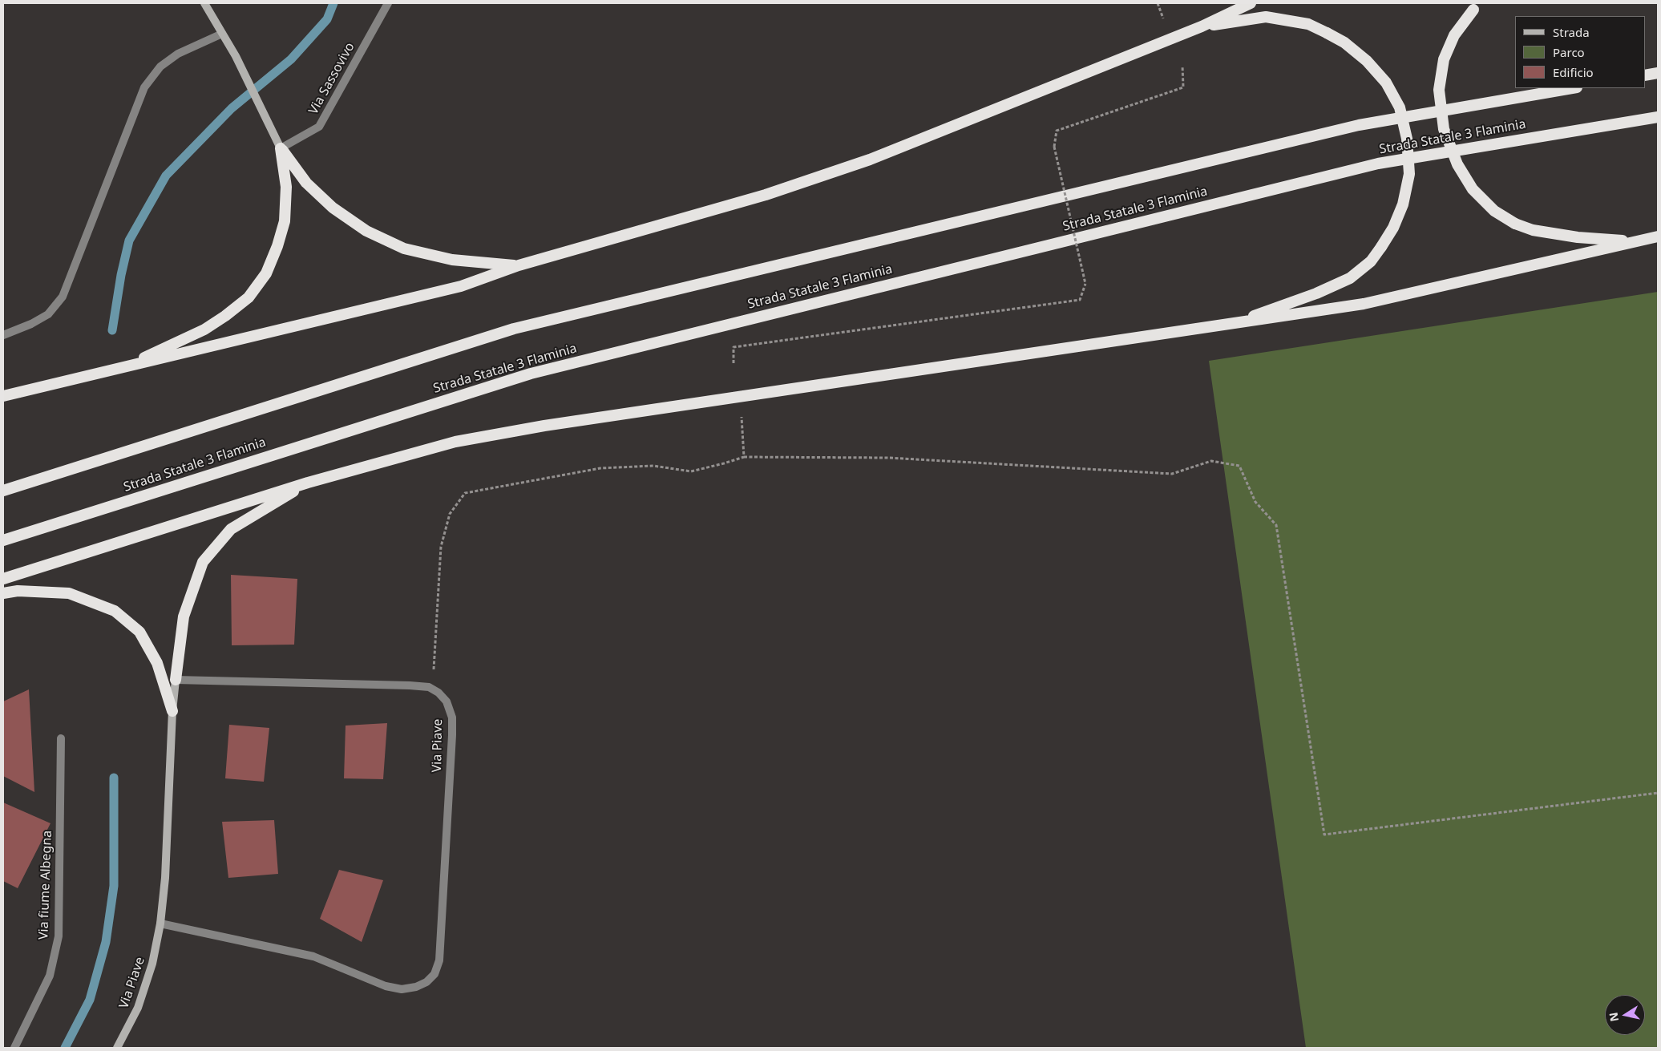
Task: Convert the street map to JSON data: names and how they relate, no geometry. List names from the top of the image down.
{
  "streets": {
    "highway": ["Strada Statale 3 Flaminia"],
    "main road": ["Via Piave"],
    "street": ["Via Sassovivo", "Via fiume Albegna"]
  },
  "legend": ["Strada", "Parco", "Edificio"],
  "north": "left"
}
